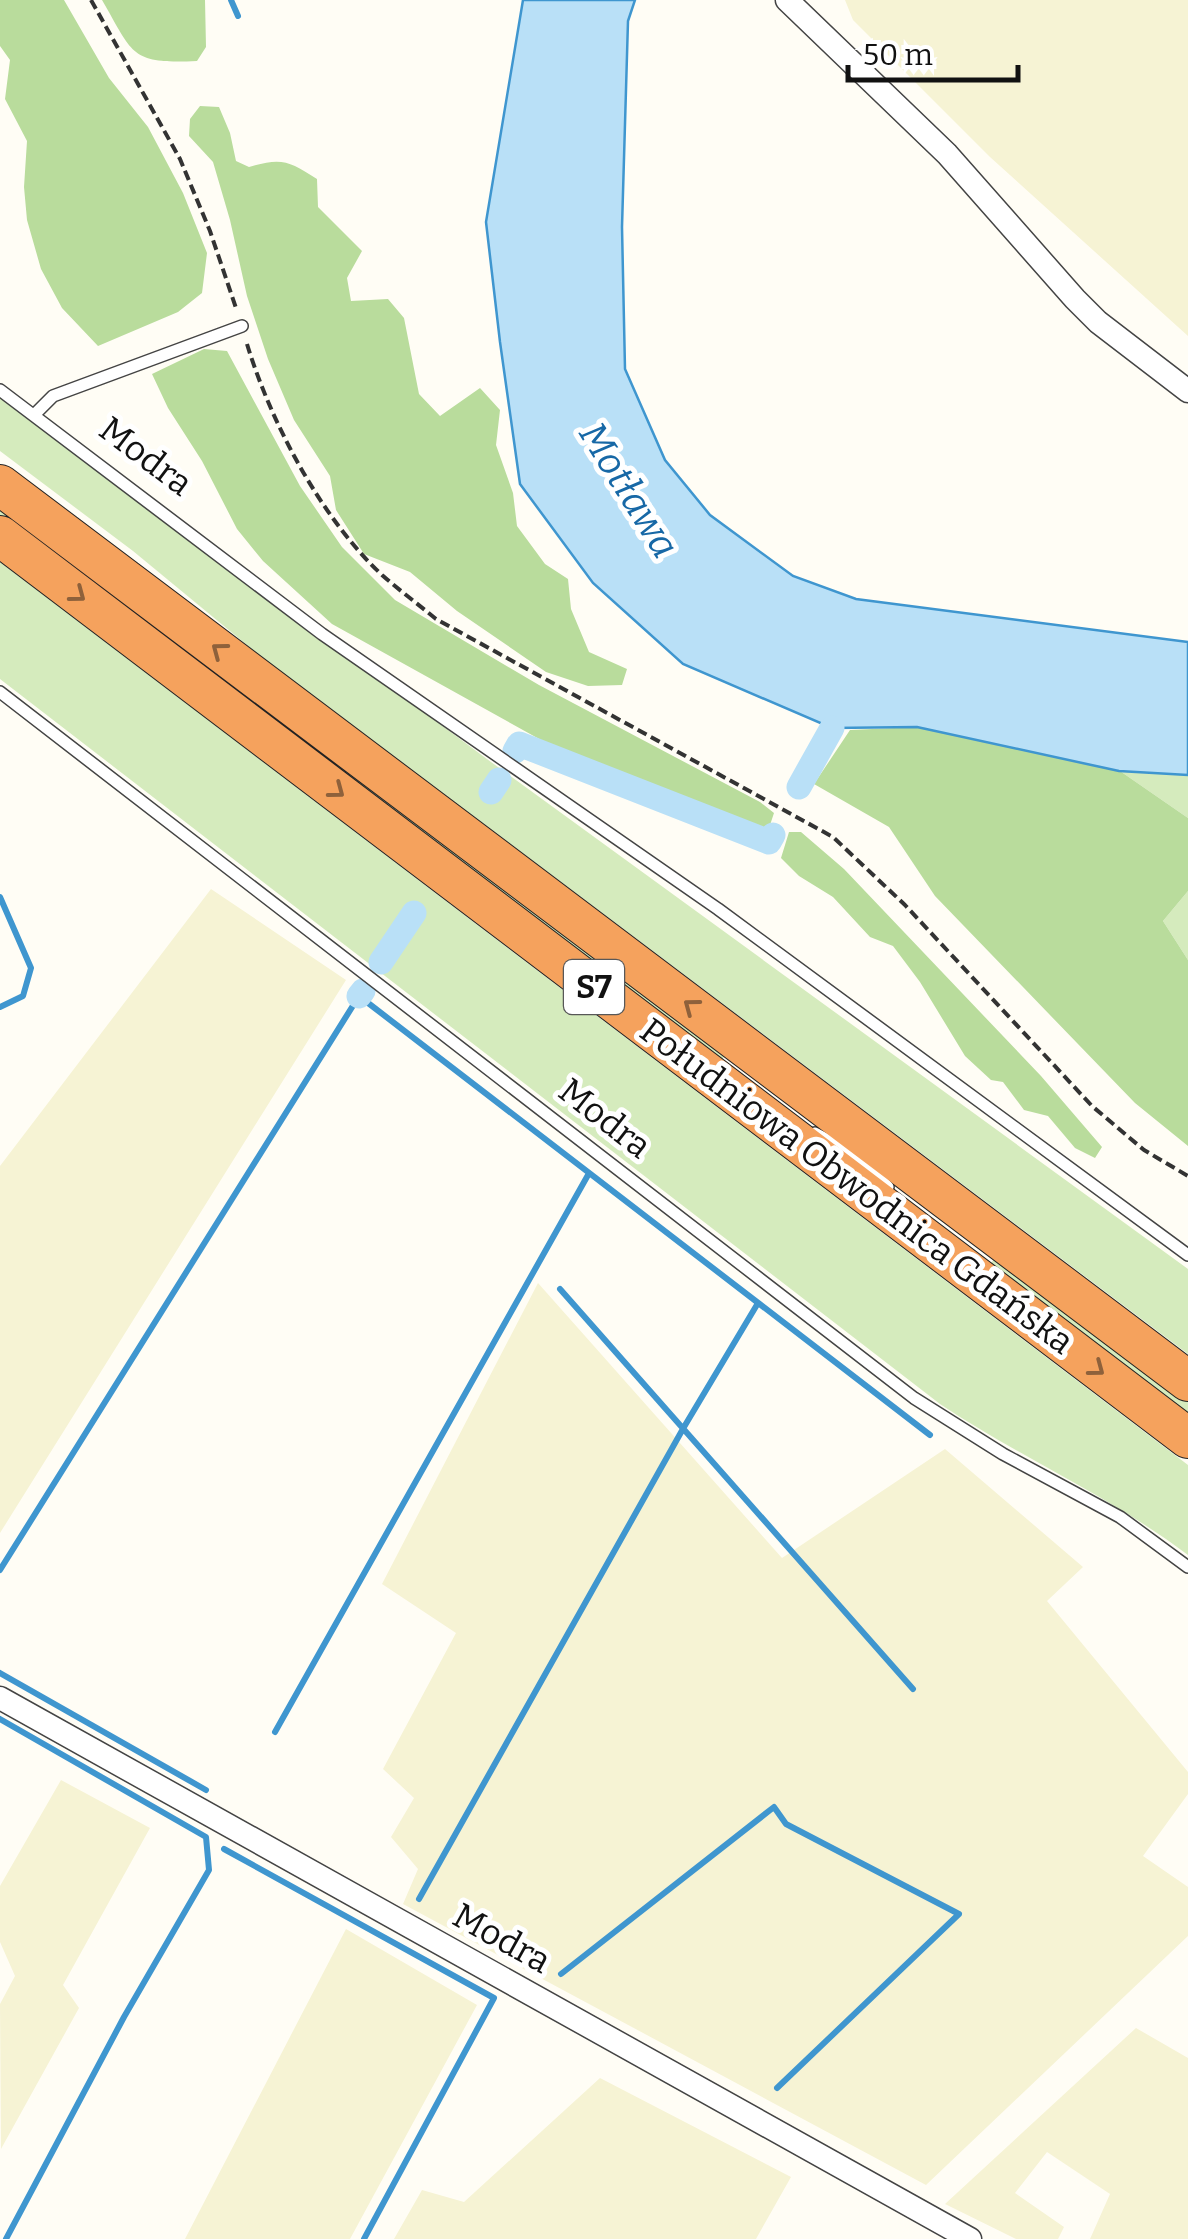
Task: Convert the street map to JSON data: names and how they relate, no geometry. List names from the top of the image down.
{
  "streets": {
    "highway": ["S7", "Południowa Obwodnica Gdańska"],
    "street": ["Modra"]
  },
  "water": ["Motława"],
  "scale_bar": "50 m"
}
